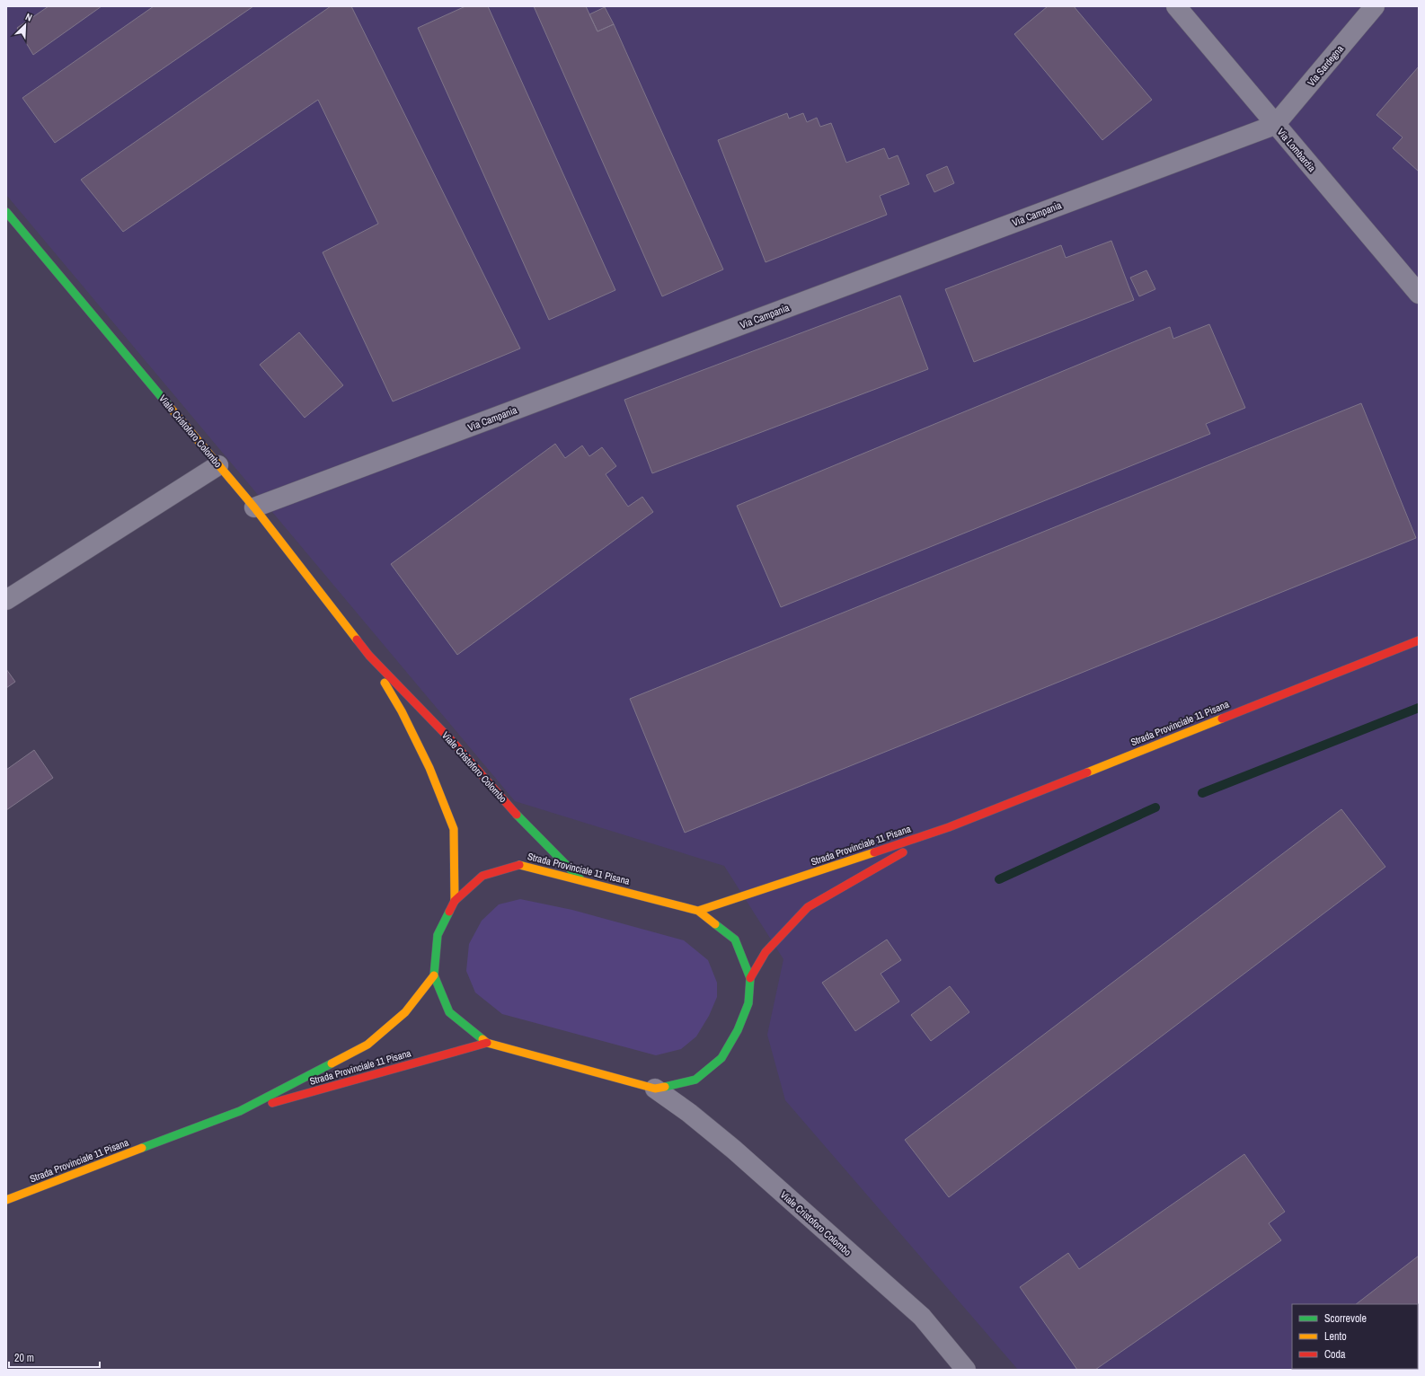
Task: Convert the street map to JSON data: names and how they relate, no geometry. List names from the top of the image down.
{
  "streets": {
    "main road": ["Viale Cristoforo Colombo", "Strada Provinciale 11 Pisana"],
    "street": ["Via Sardegna", "Via Lombardia", "Via Campania"]
  },
  "crossings": [
    ["Via Sardegna", "Via Lombardia"],
    ["Via Sardegna", "Via Campania"],
    ["Via Lombardia", "Via Campania"],
    ["Via Campania", "Viale Cristoforo Colombo"],
    ["Viale Cristoforo Colombo", "Strada Provinciale 11 Pisana"]
  ],
  "legend": ["Scorrevole", "Lento", "Coda"],
  "scale_bar": "20 m",
  "north": "top right"
}
